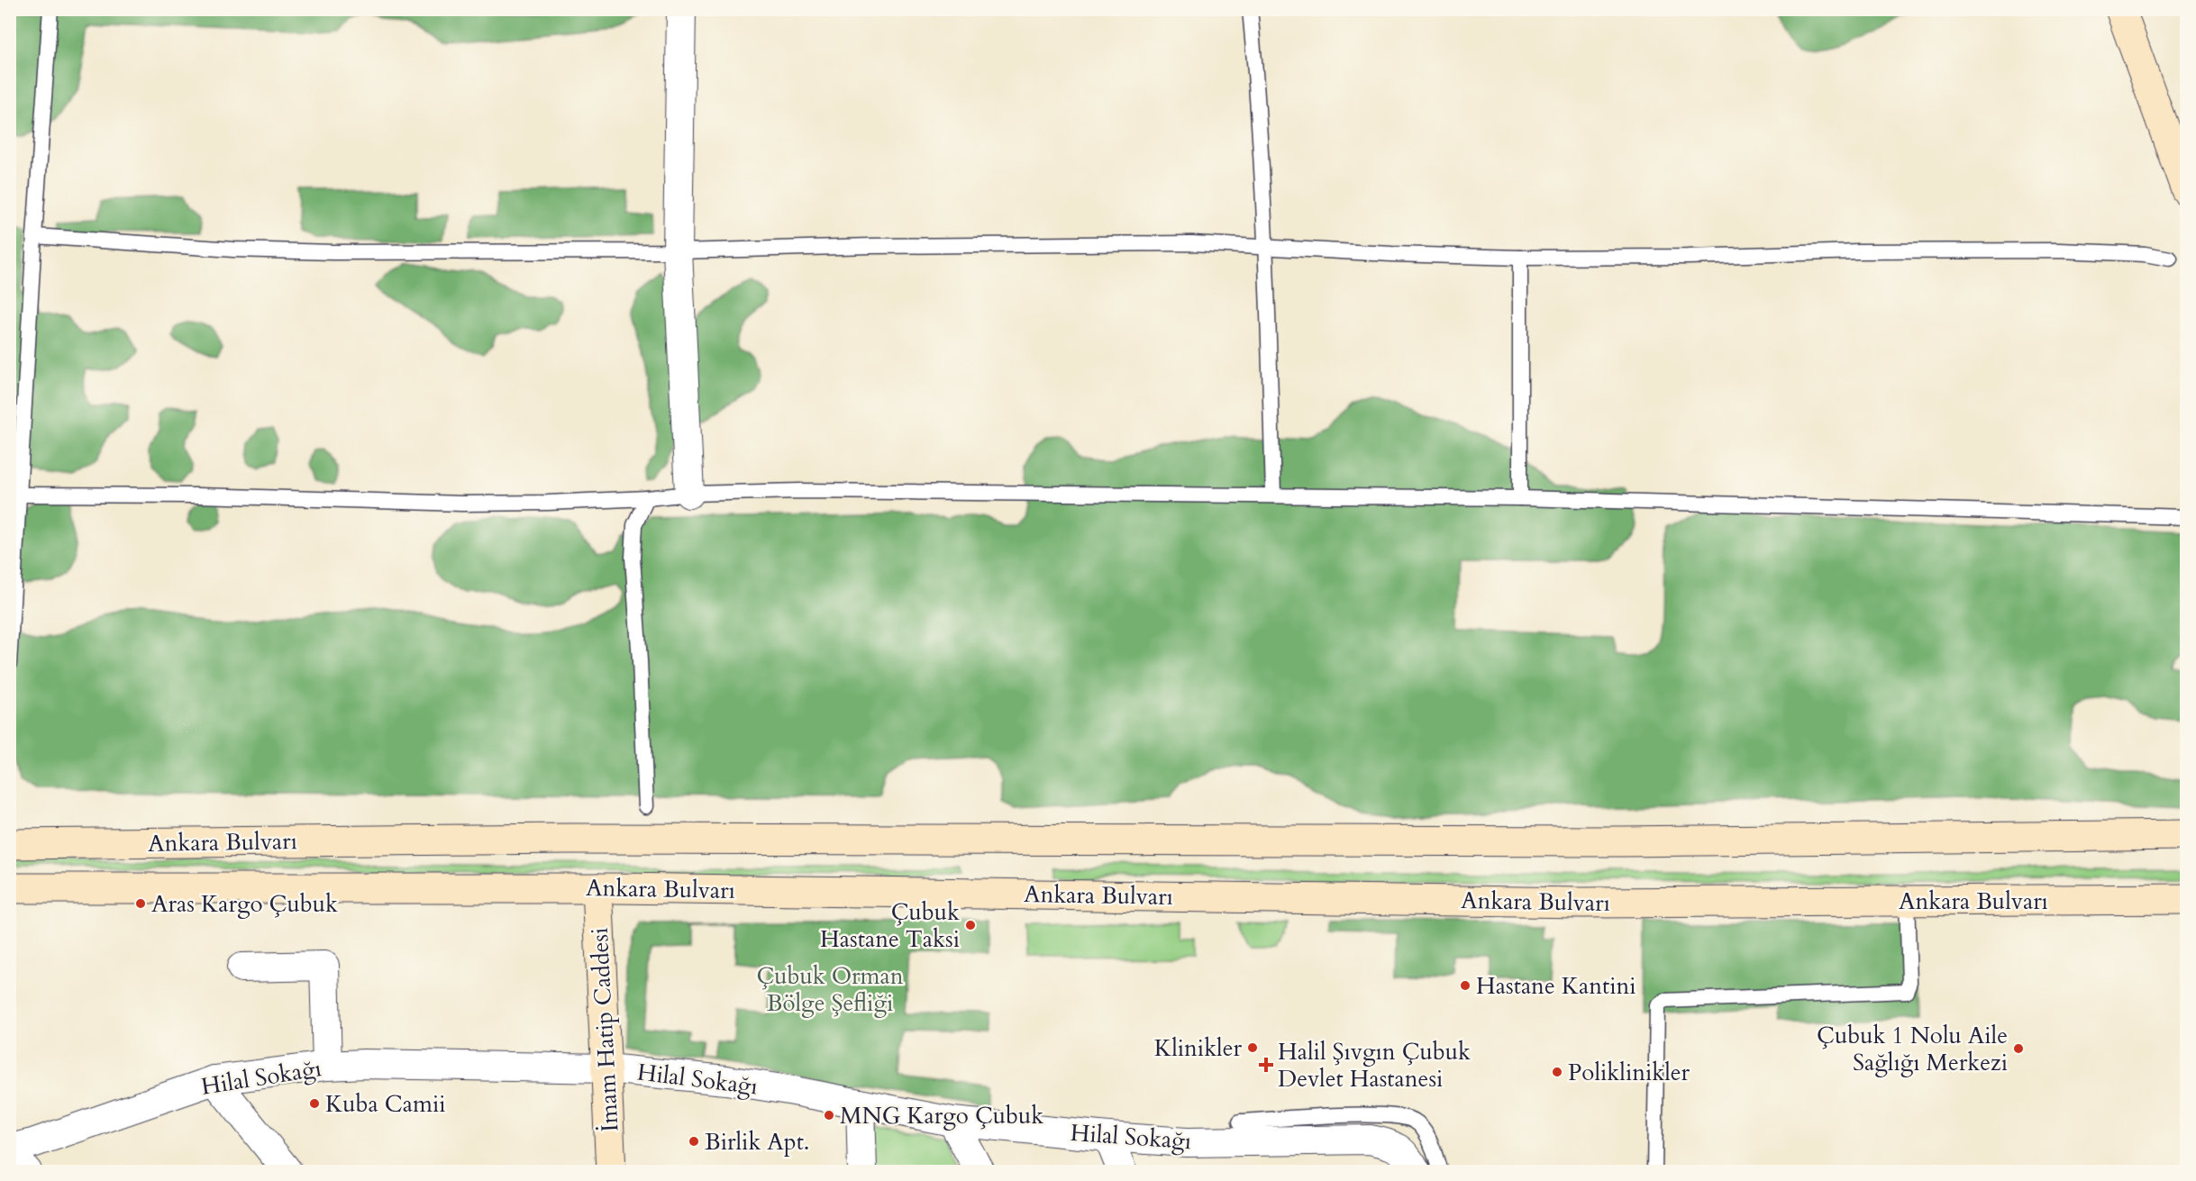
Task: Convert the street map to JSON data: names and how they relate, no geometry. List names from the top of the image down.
{
  "streets": {
    "main road": ["Ankara Bulvarı", "İmam Hatip Caddesi"],
    "street": ["Hilal Sokağı"]
  },
  "crossings": [
    ["Ankara Bulvarı", "İmam Hatip Caddesi"],
    ["İmam Hatip Caddesi", "Hilal Sokağı"]
  ],
  "parks": ["Çubuk Orman Bölge Şefliği"],
  "places": {
    "other": [
      "Aras Kargo Çubuk",
      "Çubuk Hastane Taksi",
      "Hastane Kantini",
      "Klinikler",
      "Çubuk 1 Nolu Aile Sağlığı Merkezi",
      "Poliklinikler",
      "Kuba Camii",
      "MNG Kargo Çubuk",
      "Birlik Apt."
    ],
    "health": ["Halil Şıvgın Çubuk Devlet Hastanesi"]
  }
}
